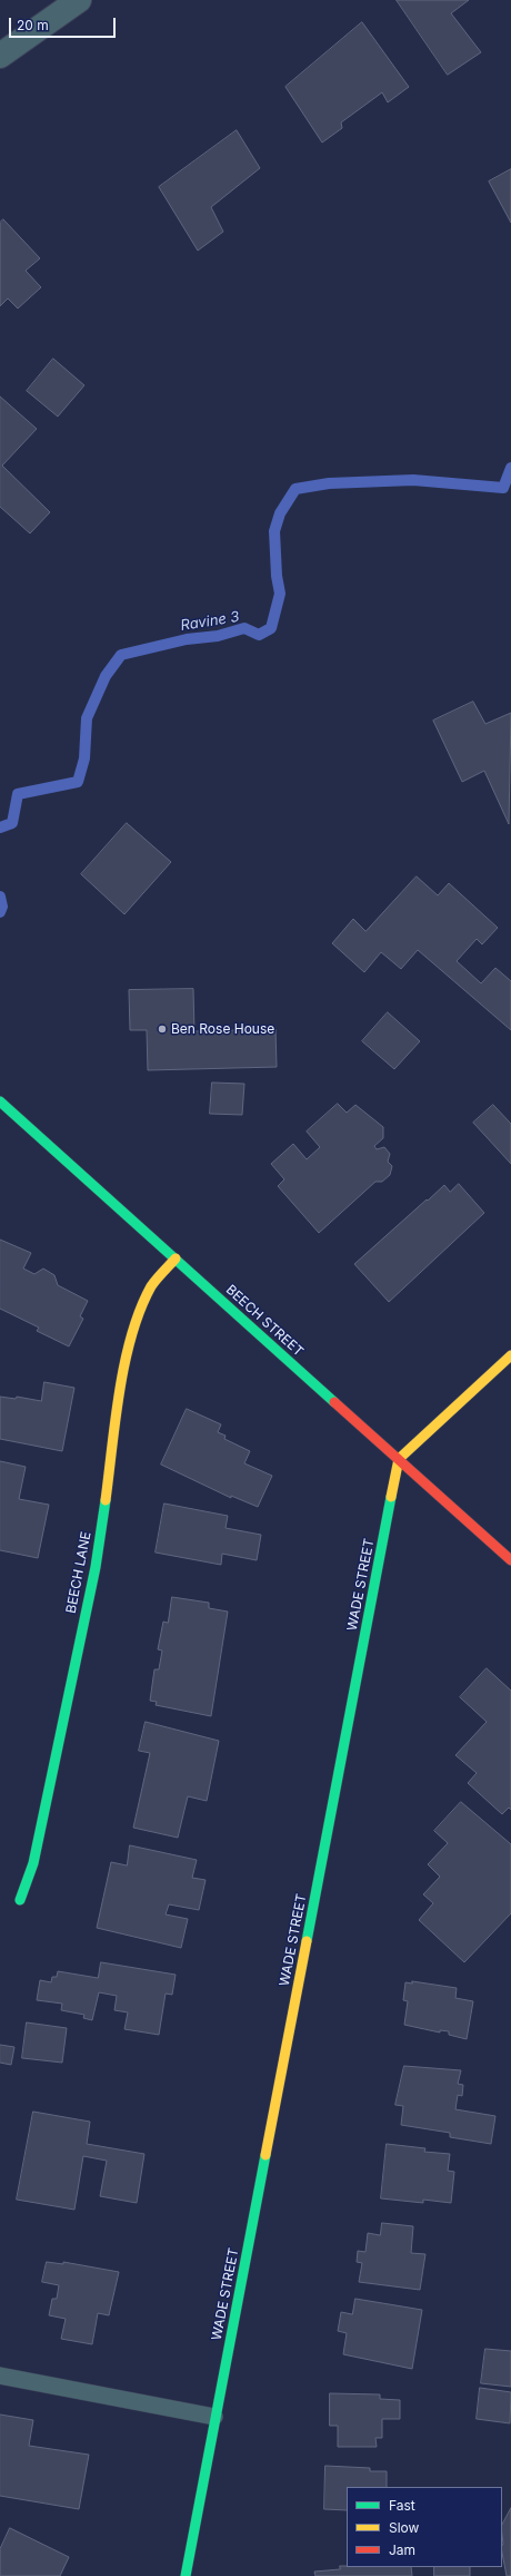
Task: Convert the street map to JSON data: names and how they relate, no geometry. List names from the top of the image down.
{
  "streets": {
    "street": ["BEECH STREET", "BEECH LANE", "WADE STREET"]
  },
  "crossings": [
    ["BEECH STREET", "BEECH LANE"],
    ["BEECH STREET", "WADE STREET"]
  ],
  "water": ["Ravine 3"],
  "places": ["Ben Rose House"],
  "legend": ["Fast", "Slow", "Jam"],
  "scale_bar": "20 m"
}
